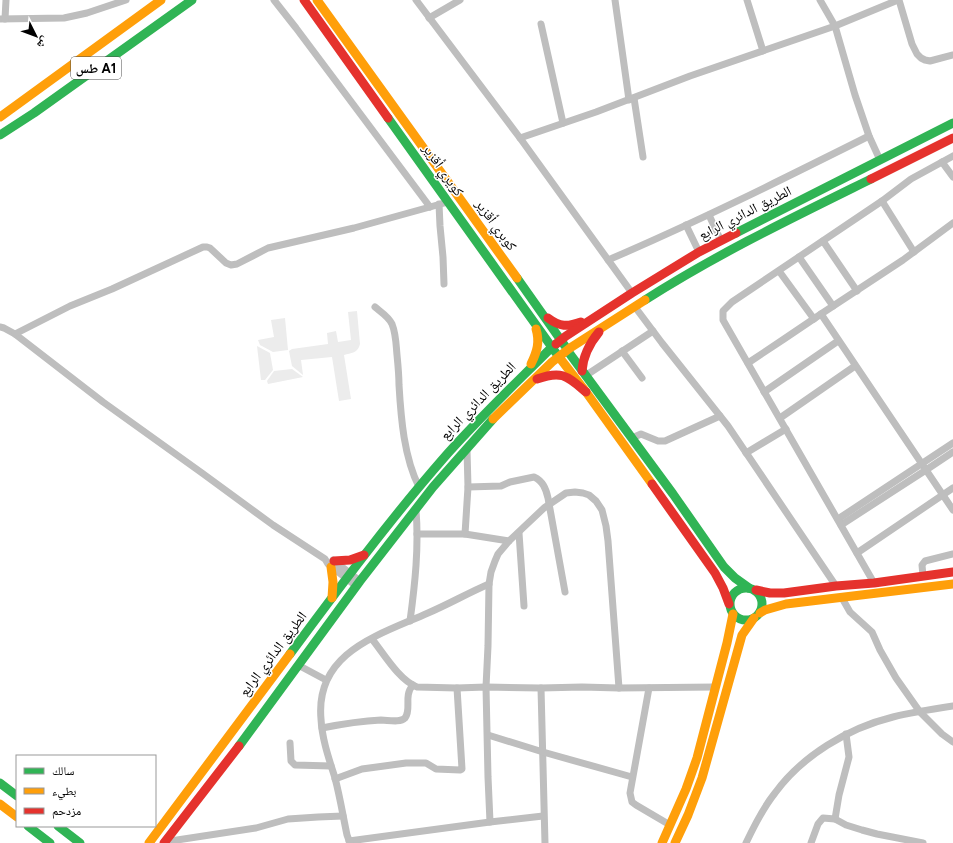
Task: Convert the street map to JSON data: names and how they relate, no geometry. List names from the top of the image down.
{
  "streets": {
    "main road": [
      "طس A1",
      "كويري أقزير",
      "الطريق الدائري الرابع",
      "كوبري أقزير"
    ]
  },
  "crossings": [
    ["كويري أقزير", "الطريق الدائري الرابع"],
    ["الطريق الدائري الرابع", "كوبري أقزير"]
  ],
  "legend": ["سالك", "بطيء", "مزدحم"],
  "north": "bottom right"
}
